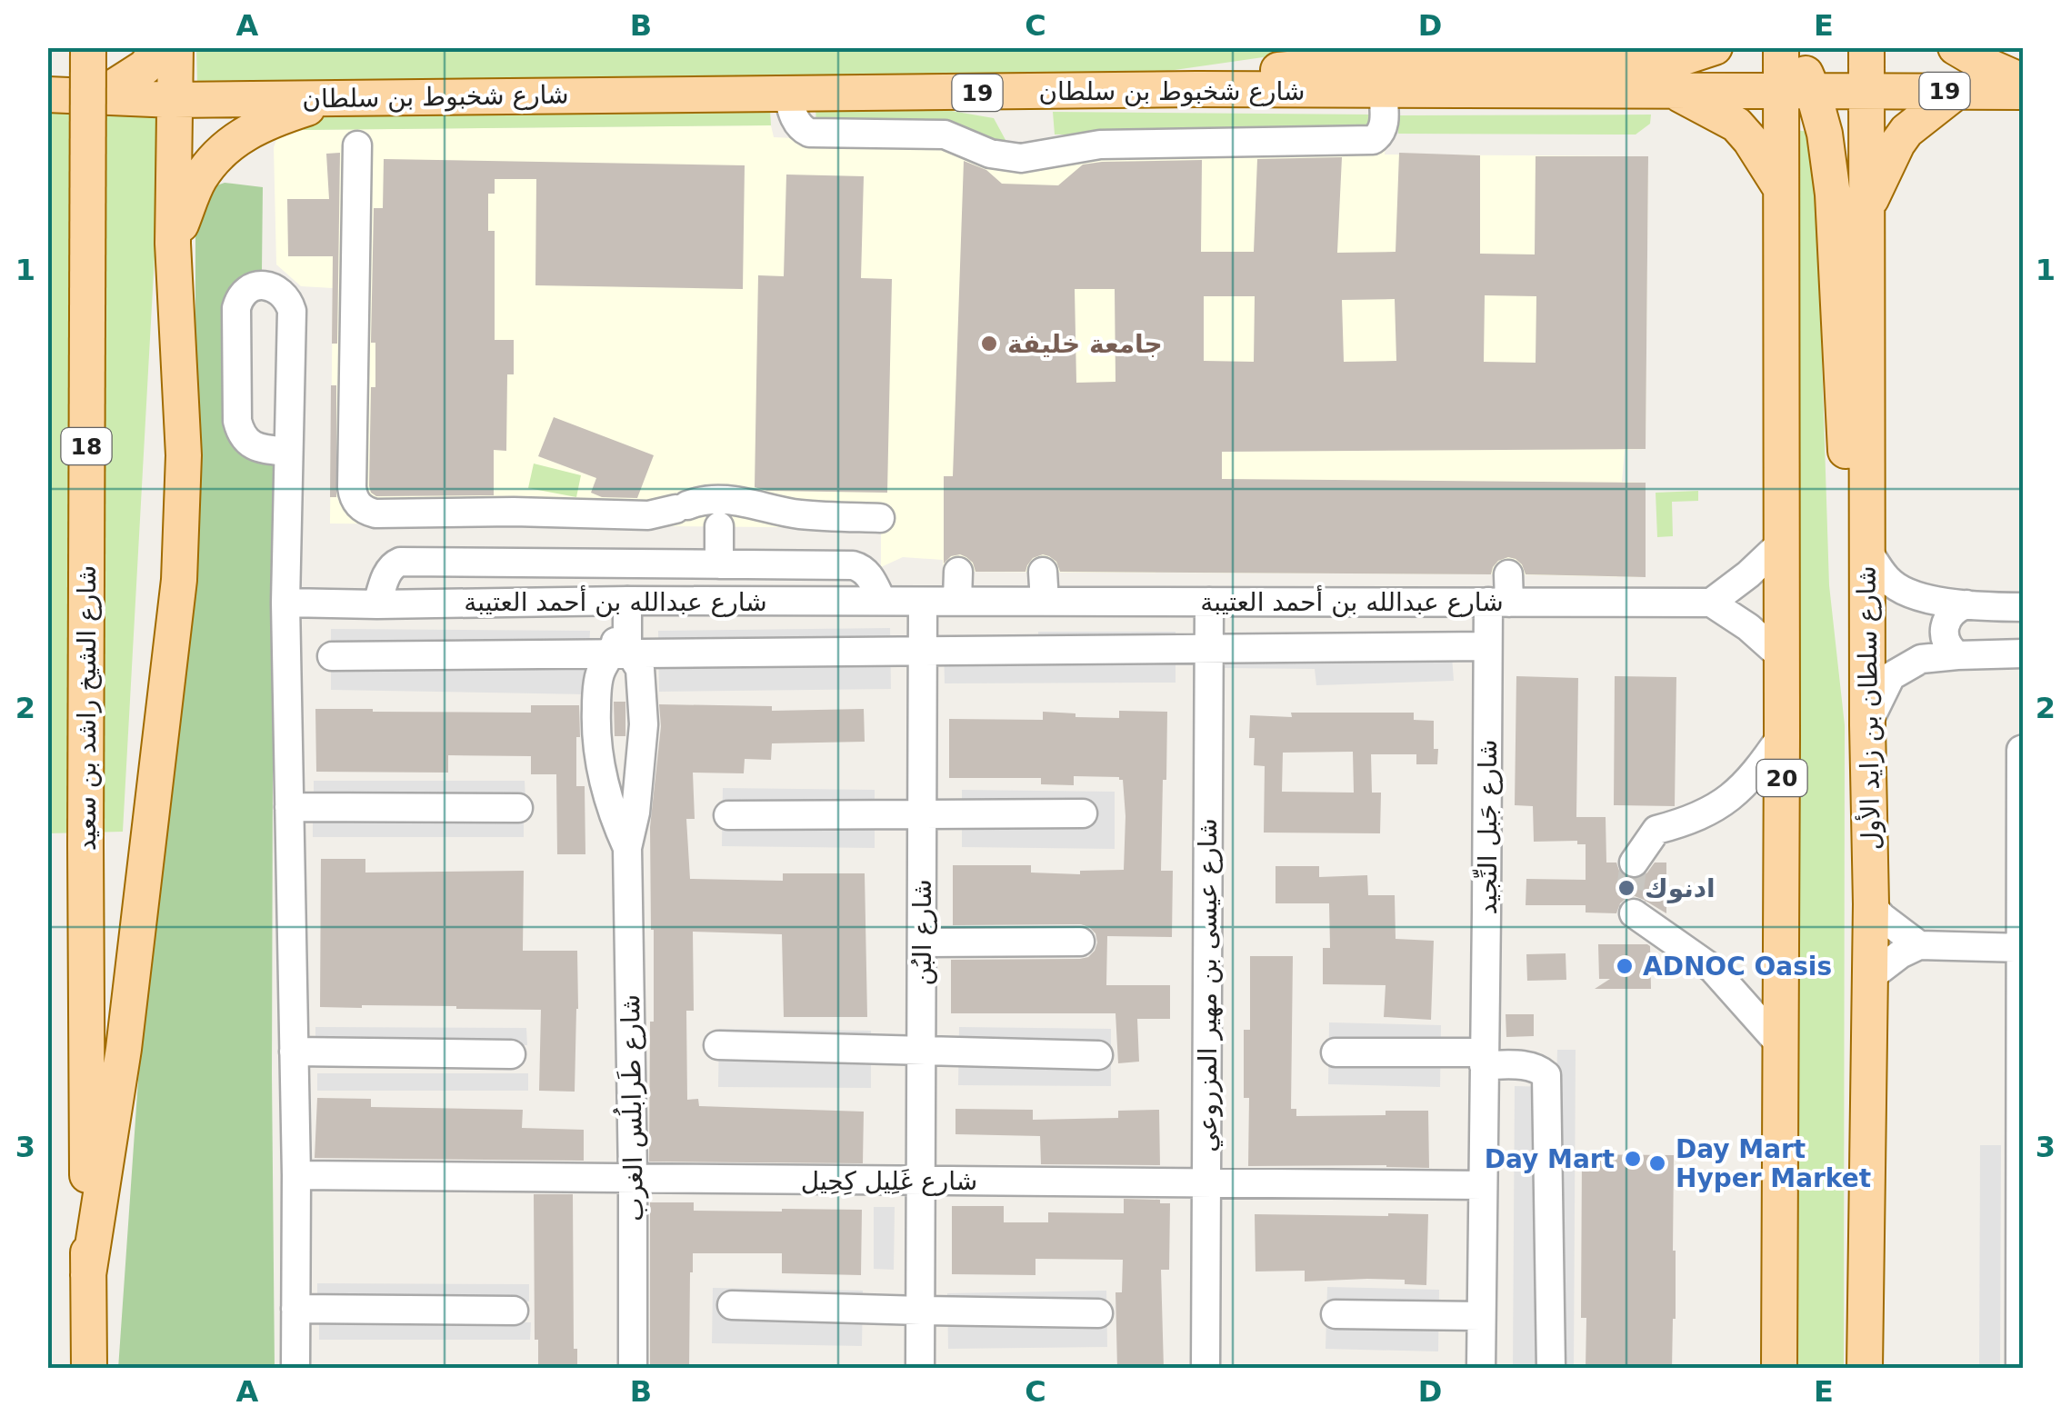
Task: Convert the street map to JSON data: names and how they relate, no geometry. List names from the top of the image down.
{
  "streets": {
    "main road": [
      "شارع شخبوط بن سلطان",
      "19",
      "18",
      "شارع الشيخ راشد بن سعيد",
      "شارع سلطان بن زايد الأول",
      "20"
    ],
    "street": [
      "شارع عبدالله بن أحمد العتيبة",
      "شارع جَبل النِّجيد",
      "شارع البُن",
      "شارع عيسى بن مهير المزروعي",
      "شارع طَرابلُس الغرب",
      "شارع غَلِيل كِحِيل"
    ]
  },
  "crossings": [
    ["شارع شخبوط بن سلطان", "شارع سلطان بن زايد الأول"],
    ["شارع شخبوط بن سلطان", "20"],
    ["شارع عبدالله بن أحمد العتيبة", "شارع جَبل النِّجيد"],
    ["شارع عبدالله بن أحمد العتيبة", "شارع البُن"],
    ["شارع عبدالله بن أحمد العتيبة", "شارع عيسى بن مهير المزروعي"],
    ["شارع عبدالله بن أحمد العتيبة", "شارع طَرابلُس الغرب"],
    ["شارع جَبل النِّجيد", "شارع غَلِيل كِحِيل"],
    ["شارع البُن", "شارع غَلِيل كِحِيل"],
    ["شارع عيسى بن مهير المزروعي", "شارع غَلِيل كِحِيل"],
    ["شارع طَرابلُس الغرب", "شارع غَلِيل كِحِيل"]
  ],
  "places": [
    "جامعة خليفة",
    "ادنوك",
    "ADNOC Oasis",
    "Day Mart",
    "Day Mart Hyper Market"
  ],
  "grid": {
    "columns": [
      "A",
      "B",
      "C",
      "D",
      "E"
    ],
    "rows": ["1", "2", "3"]
  }
}
